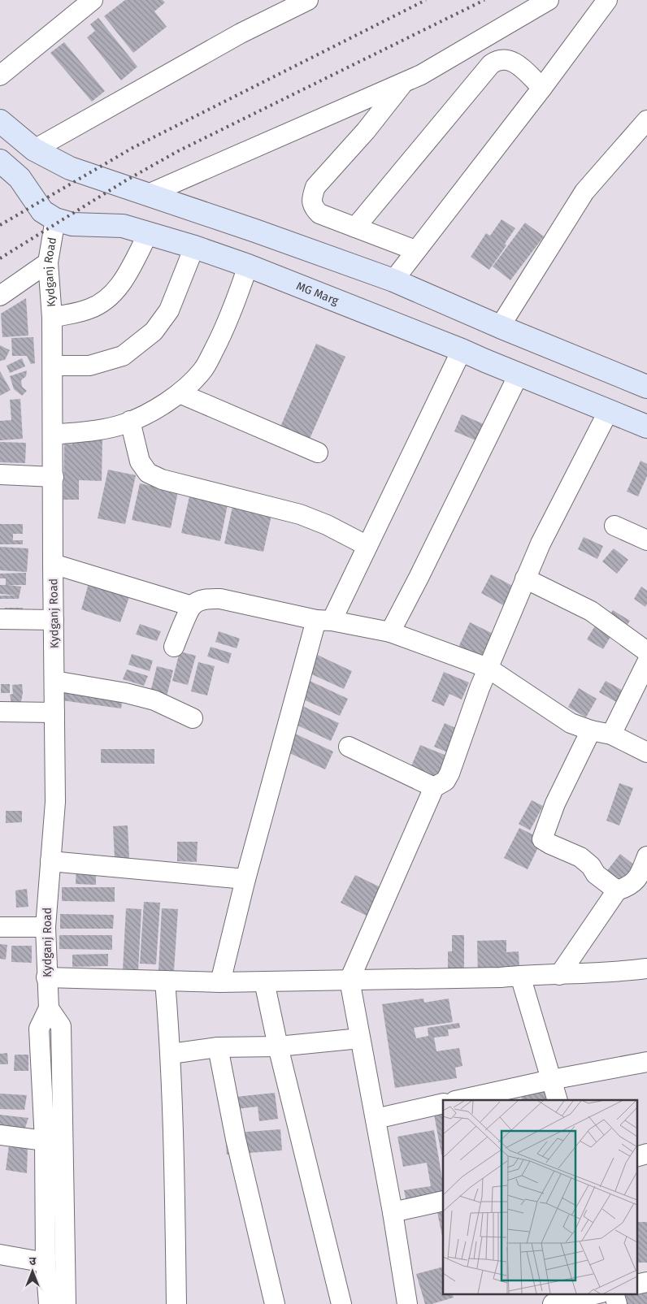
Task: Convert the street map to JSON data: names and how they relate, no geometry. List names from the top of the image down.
{
  "streets": {
    "main road": ["MG Marg"],
    "street": ["Kydganj Road"]
  },
  "crossings": [
    ["Kydganj Road", "MG Marg"]
  ],
  "north": "top"
}
